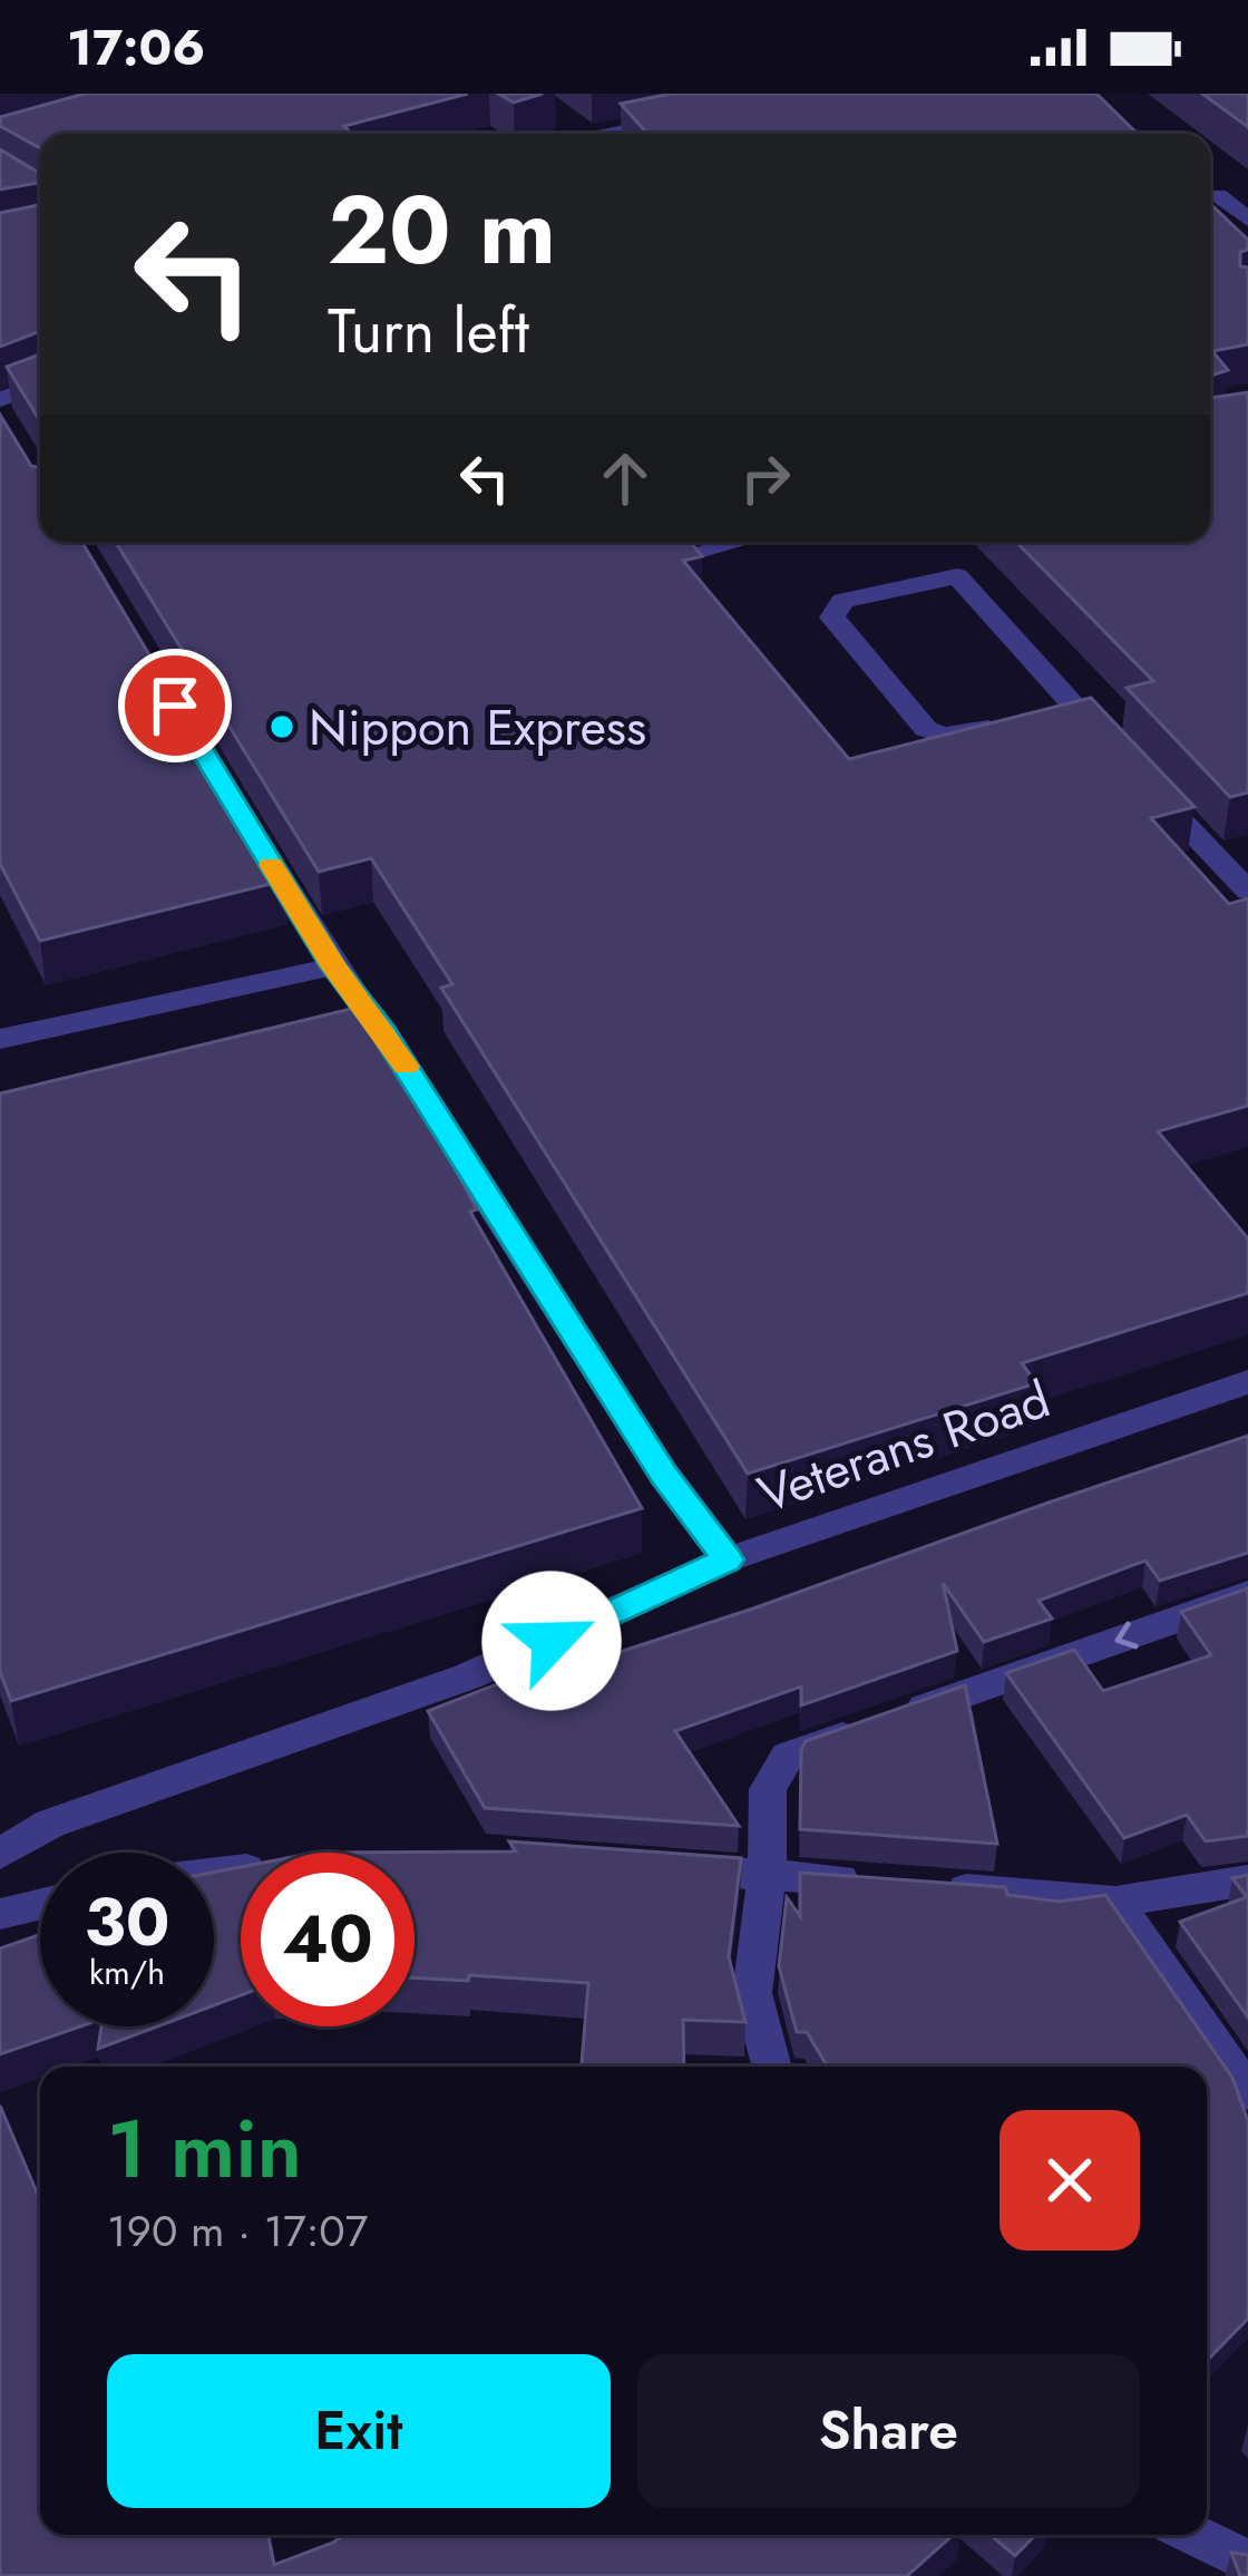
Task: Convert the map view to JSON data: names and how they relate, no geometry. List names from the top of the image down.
{
  "streets": {
    "street": ["Veterans Road"]
  },
  "places": ["Nippon Express"],
  "page": {
    "status": "17:06",
    "turn": ["20 m", "Turn left"],
    "speed": "30 km/h",
    "limit": "40",
    "heading": ["1 min", "190 m · 17:07"],
    "buttons": ["Exit", "Share"]
  }
}
